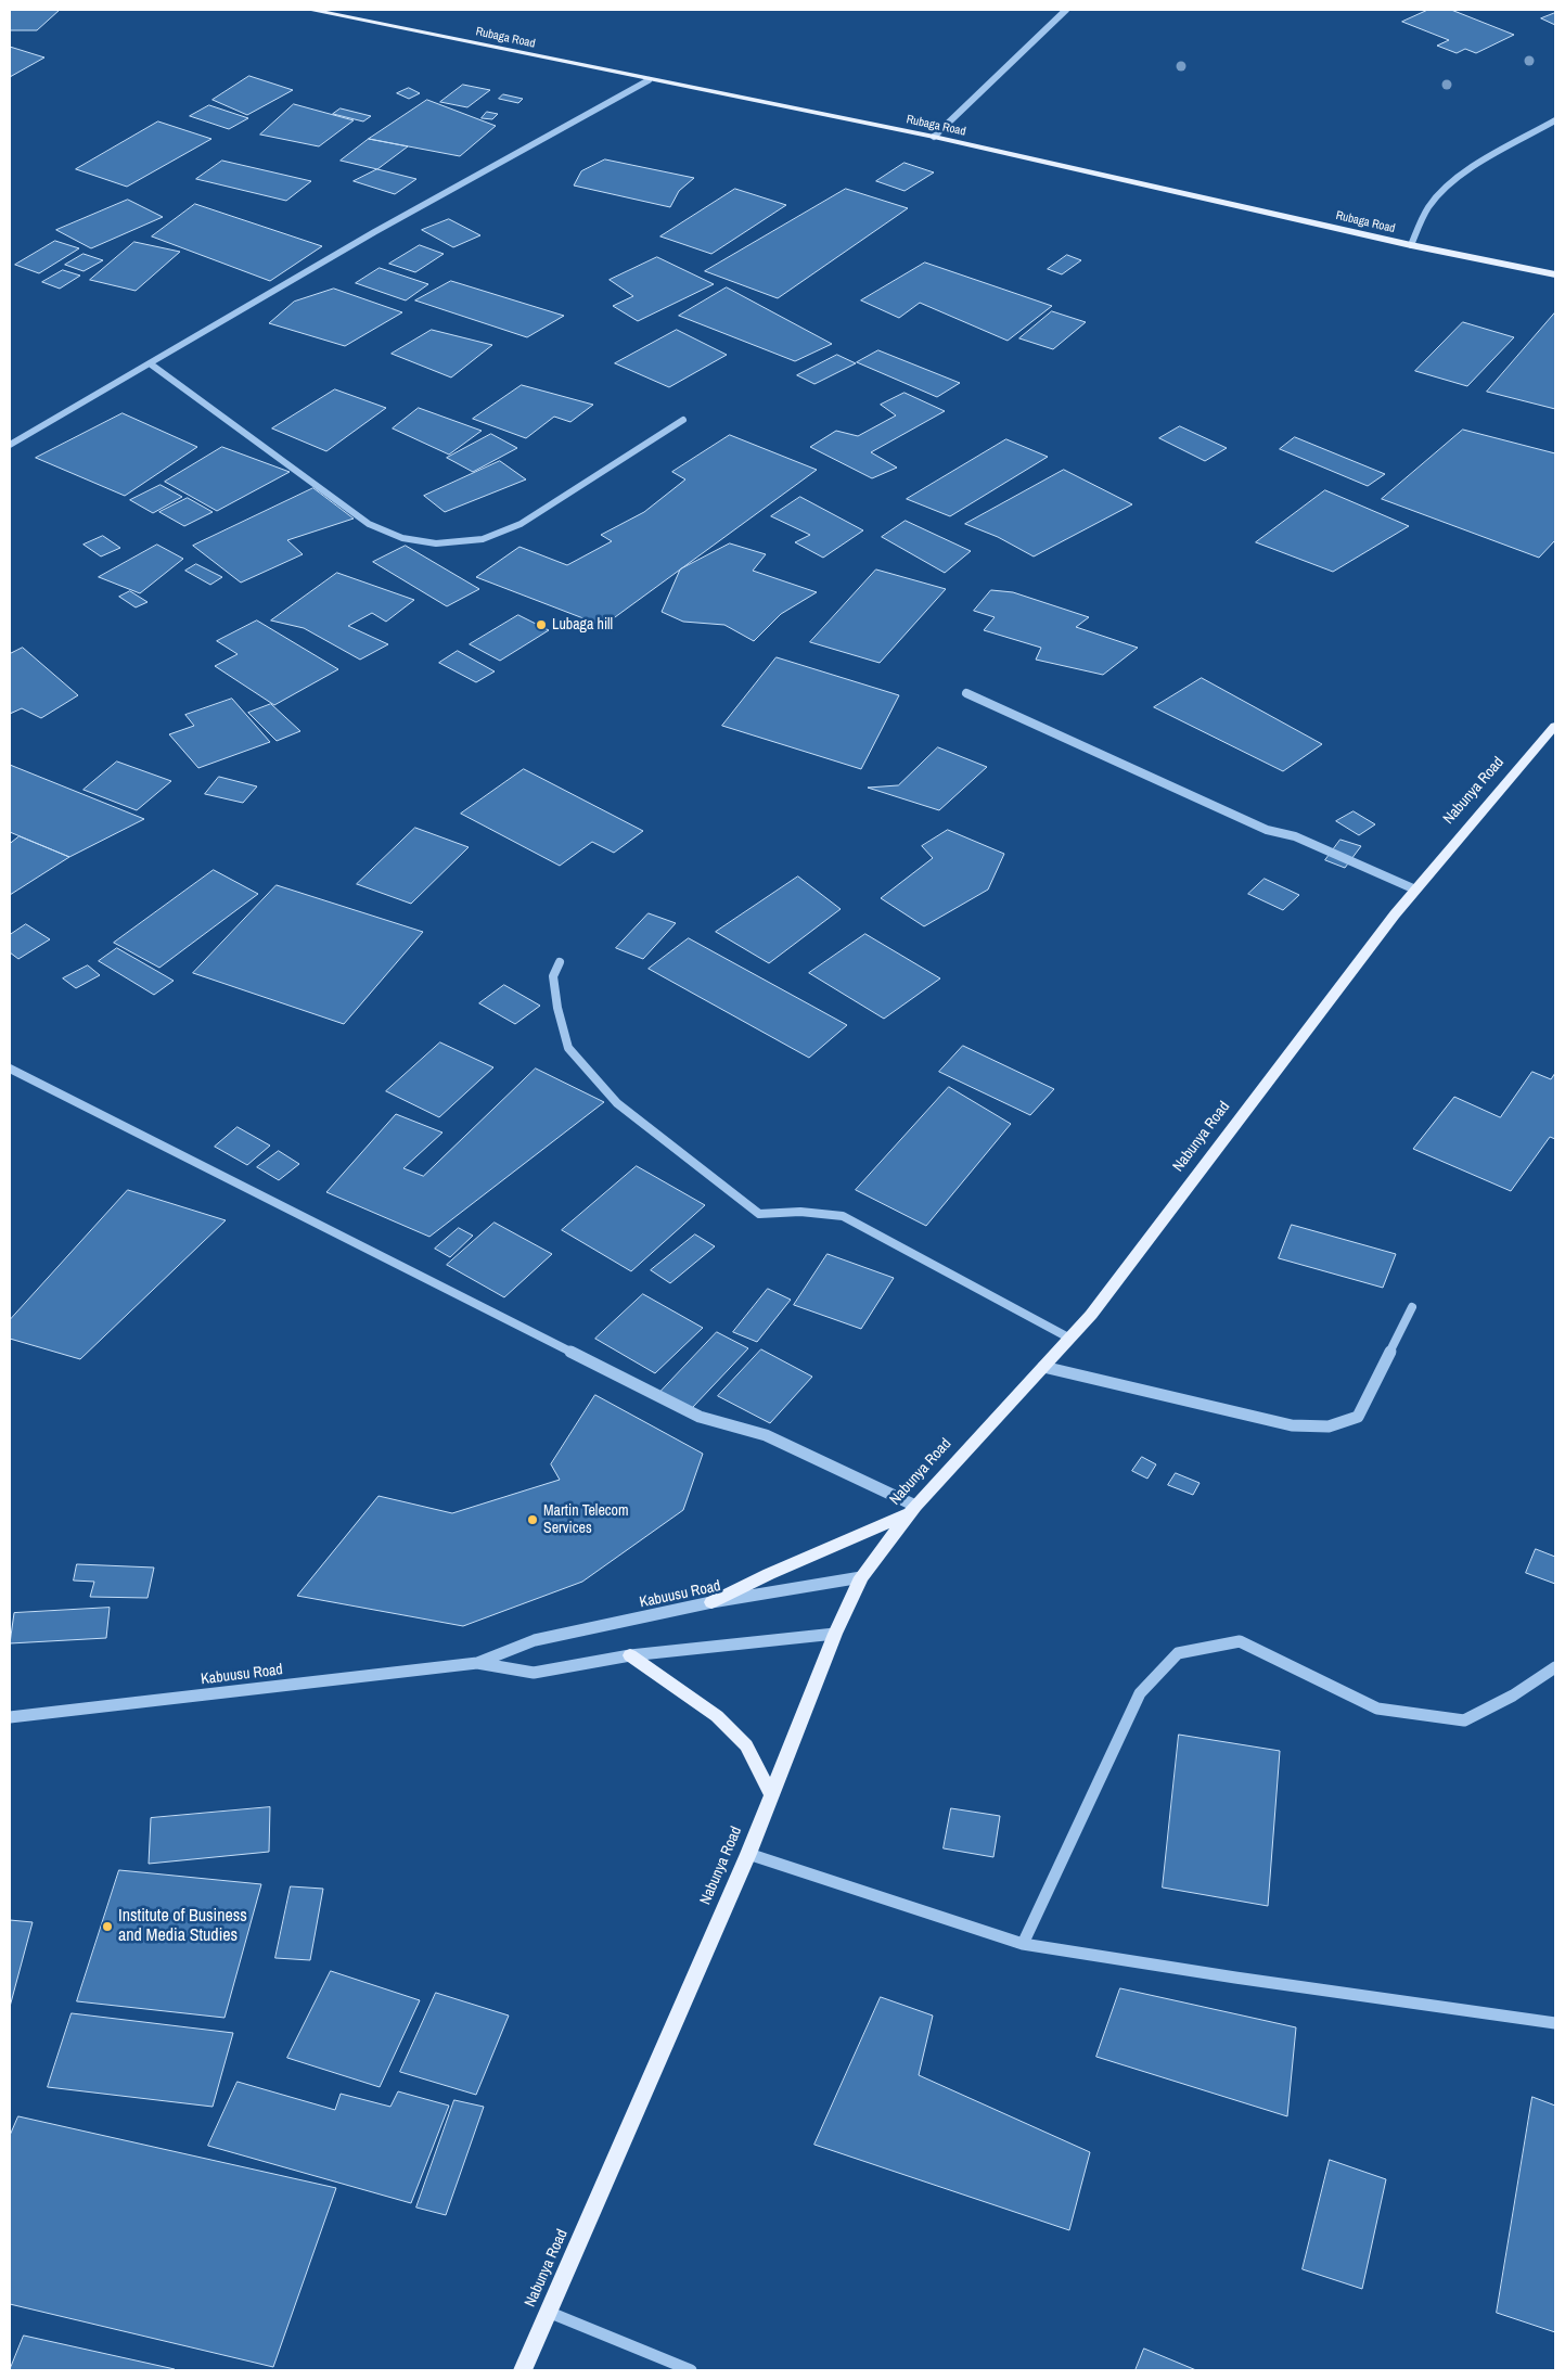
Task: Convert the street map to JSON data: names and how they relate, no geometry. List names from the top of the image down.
{
  "streets": {
    "main road": ["Rubaga Road", "Nabunya Road"],
    "street": ["Kabuusu Road"]
  },
  "crossings": [
    ["Nabunya Road", "Kabuusu Road"]
  ],
  "places": ["Lubaga hill", "Martin Telecom Services", "Institute of Business and Media Studies"]
}
